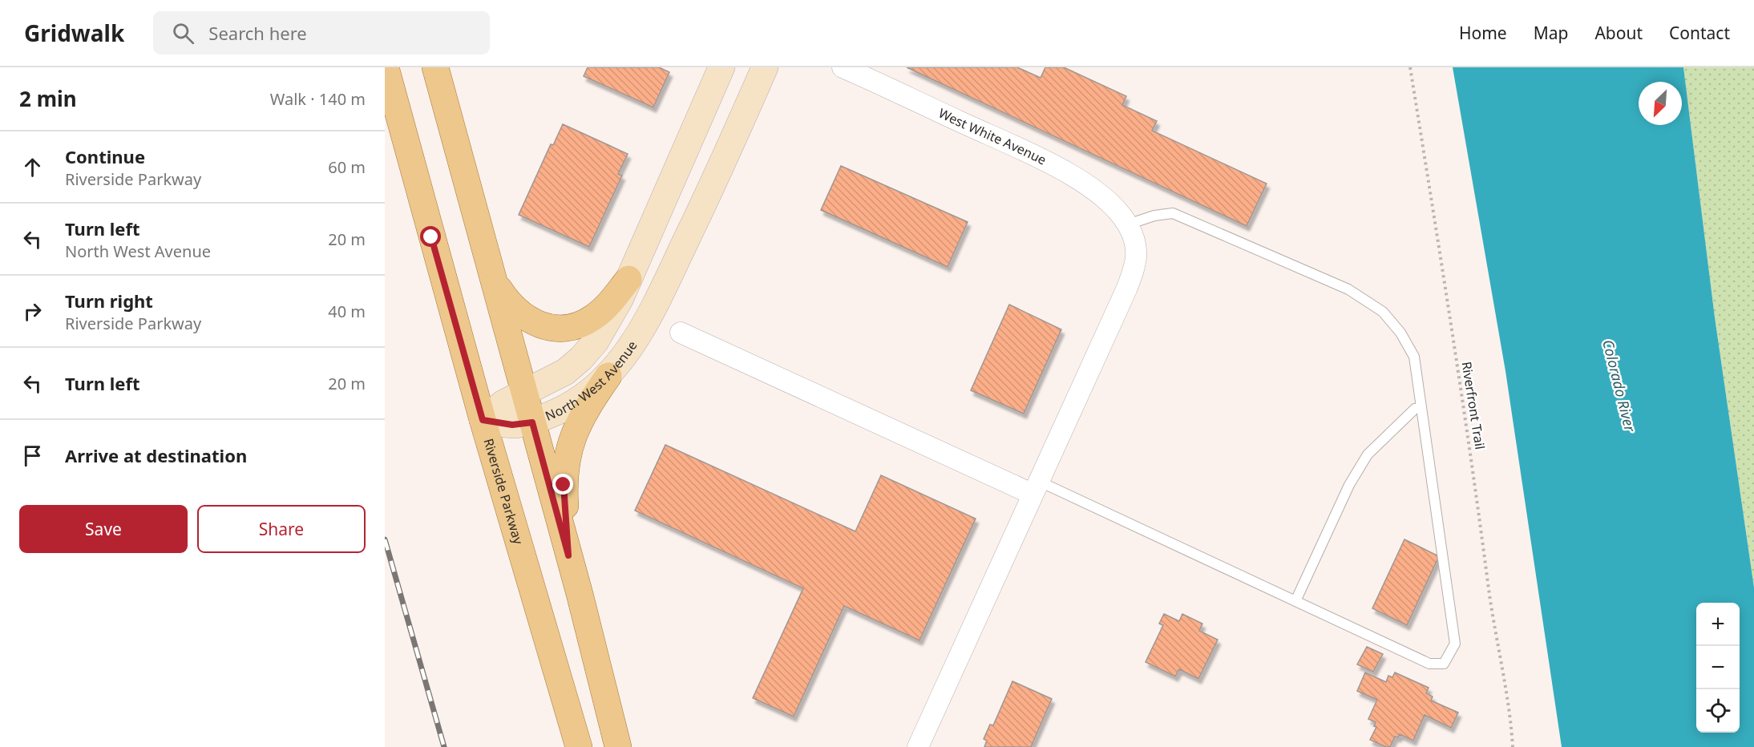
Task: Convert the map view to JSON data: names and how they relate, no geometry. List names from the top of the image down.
{
  "streets": {
    "main road": ["Riverside Parkway"],
    "street": ["West White Avenue", "North West Avenue"],
    "path": ["Riverfront Trail"]
  },
  "crossings": [
    ["North West Avenue", "Riverside Parkway"]
  ],
  "water": ["Colorado River"],
  "north": "bottom left",
  "page": {
    "header": "Gridwalk",
    "search": "Search here",
    "nav": [
      "Home",
      "Map",
      "About",
      "Contact"
    ],
    "heading": ["2 min", "Walk · 140 m"],
    "list": [
      ["Continue", "Riverside Parkway", "60 m"],
      ["Turn left", "North West Avenue", "20 m"],
      ["Turn right", "Riverside Parkway", "40 m"],
      ["Turn left", "20 m"],
      "Arrive at destination"
    ],
    "buttons": ["Save", "Share"],
    "map_buttons": ["+", "−"]
  }
}
